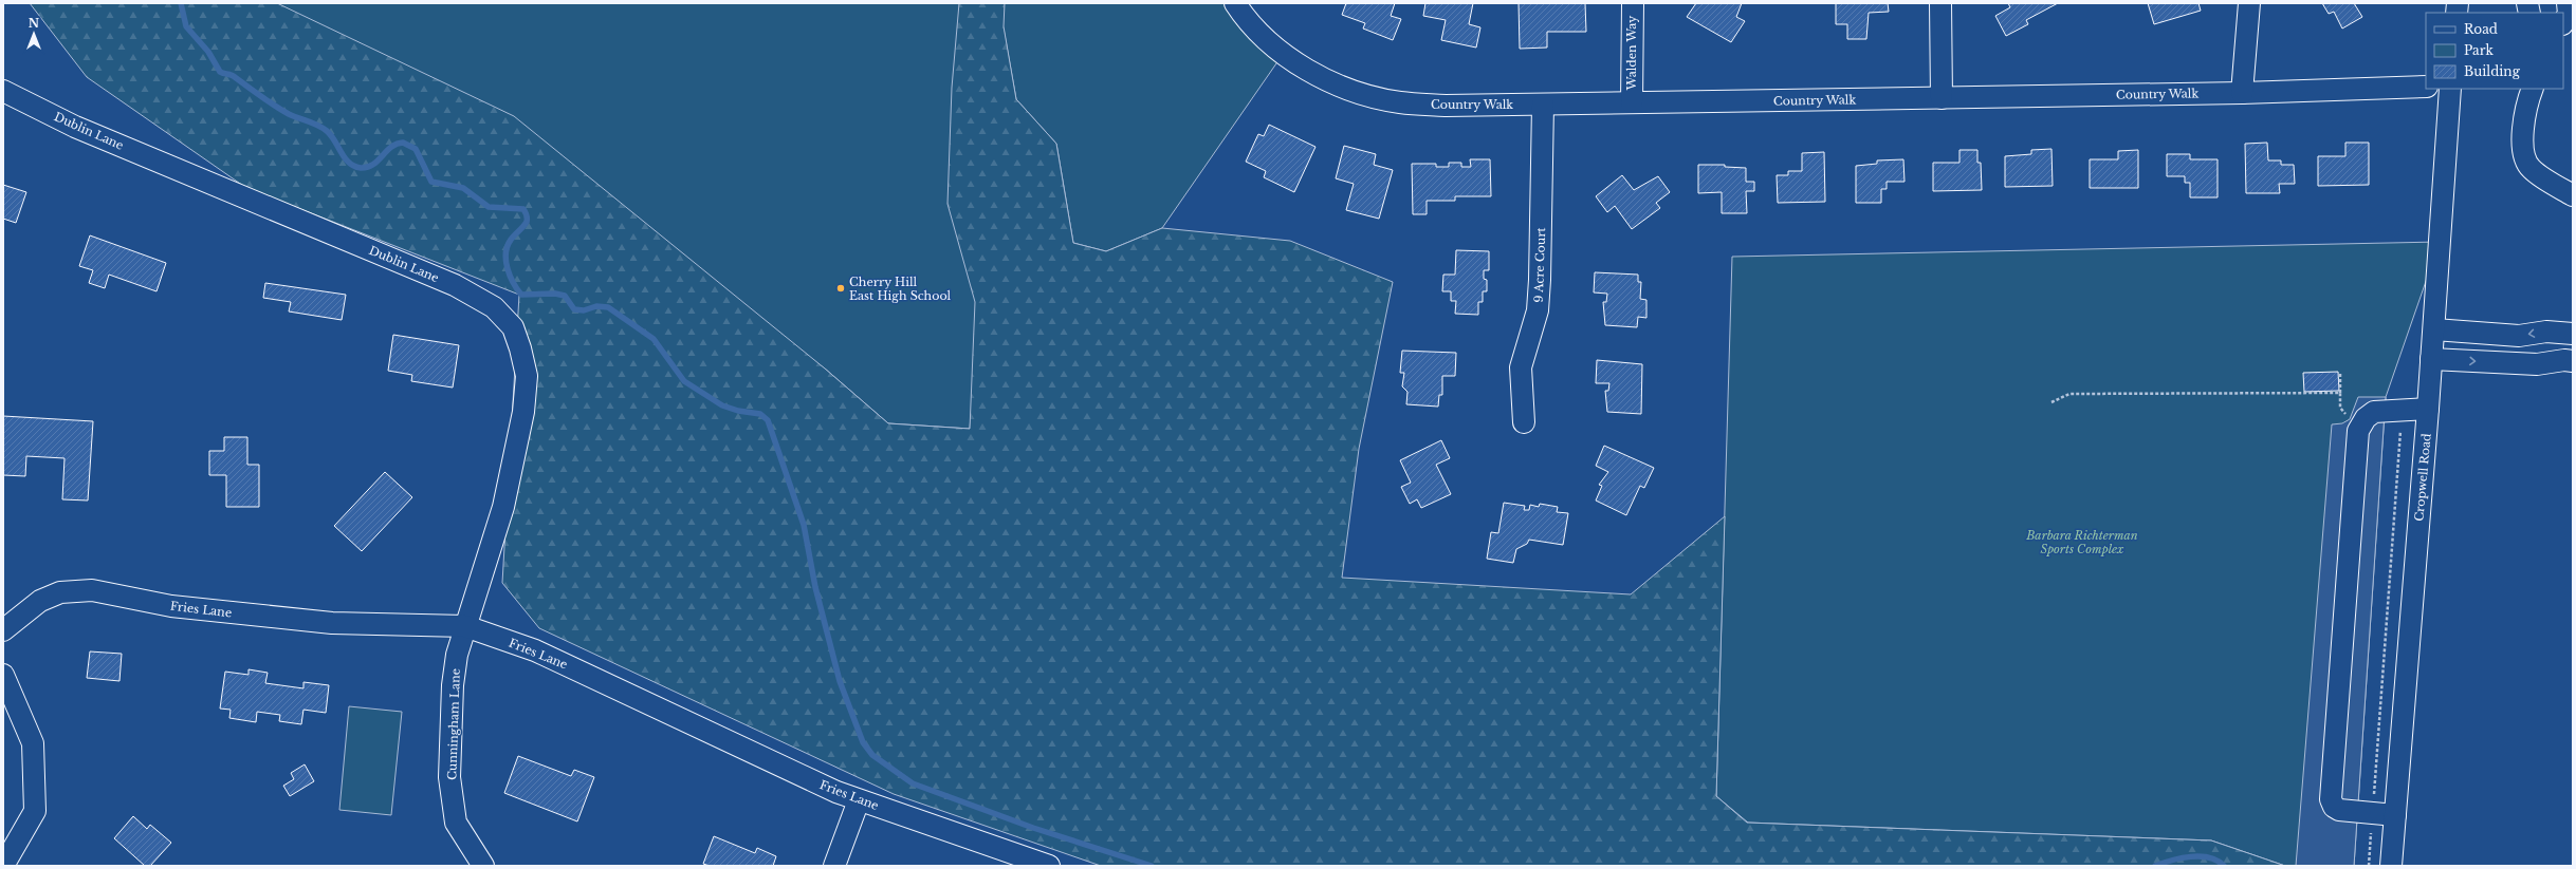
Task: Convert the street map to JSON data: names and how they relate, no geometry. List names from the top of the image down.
{
  "streets": {
    "street": [
      "Walden Way",
      "Country Walk",
      "Dublin Lane",
      "9 Acre Court",
      "Cropwell Road",
      "Fries Lane",
      "Cunningham Lane"
    ]
  },
  "crossings": [
    ["Walden Way", "Country Walk"],
    ["Country Walk", "9 Acre Court"],
    ["Dublin Lane", "Fries Lane"],
    ["Dublin Lane", "Cunningham Lane"],
    ["Fries Lane", "Cunningham Lane"]
  ],
  "parks": ["Barbara Richterman Sports Complex"],
  "places": ["Cherry Hill East High School"],
  "legend": ["Road", "Park", "Building"],
  "north": "top"
}
